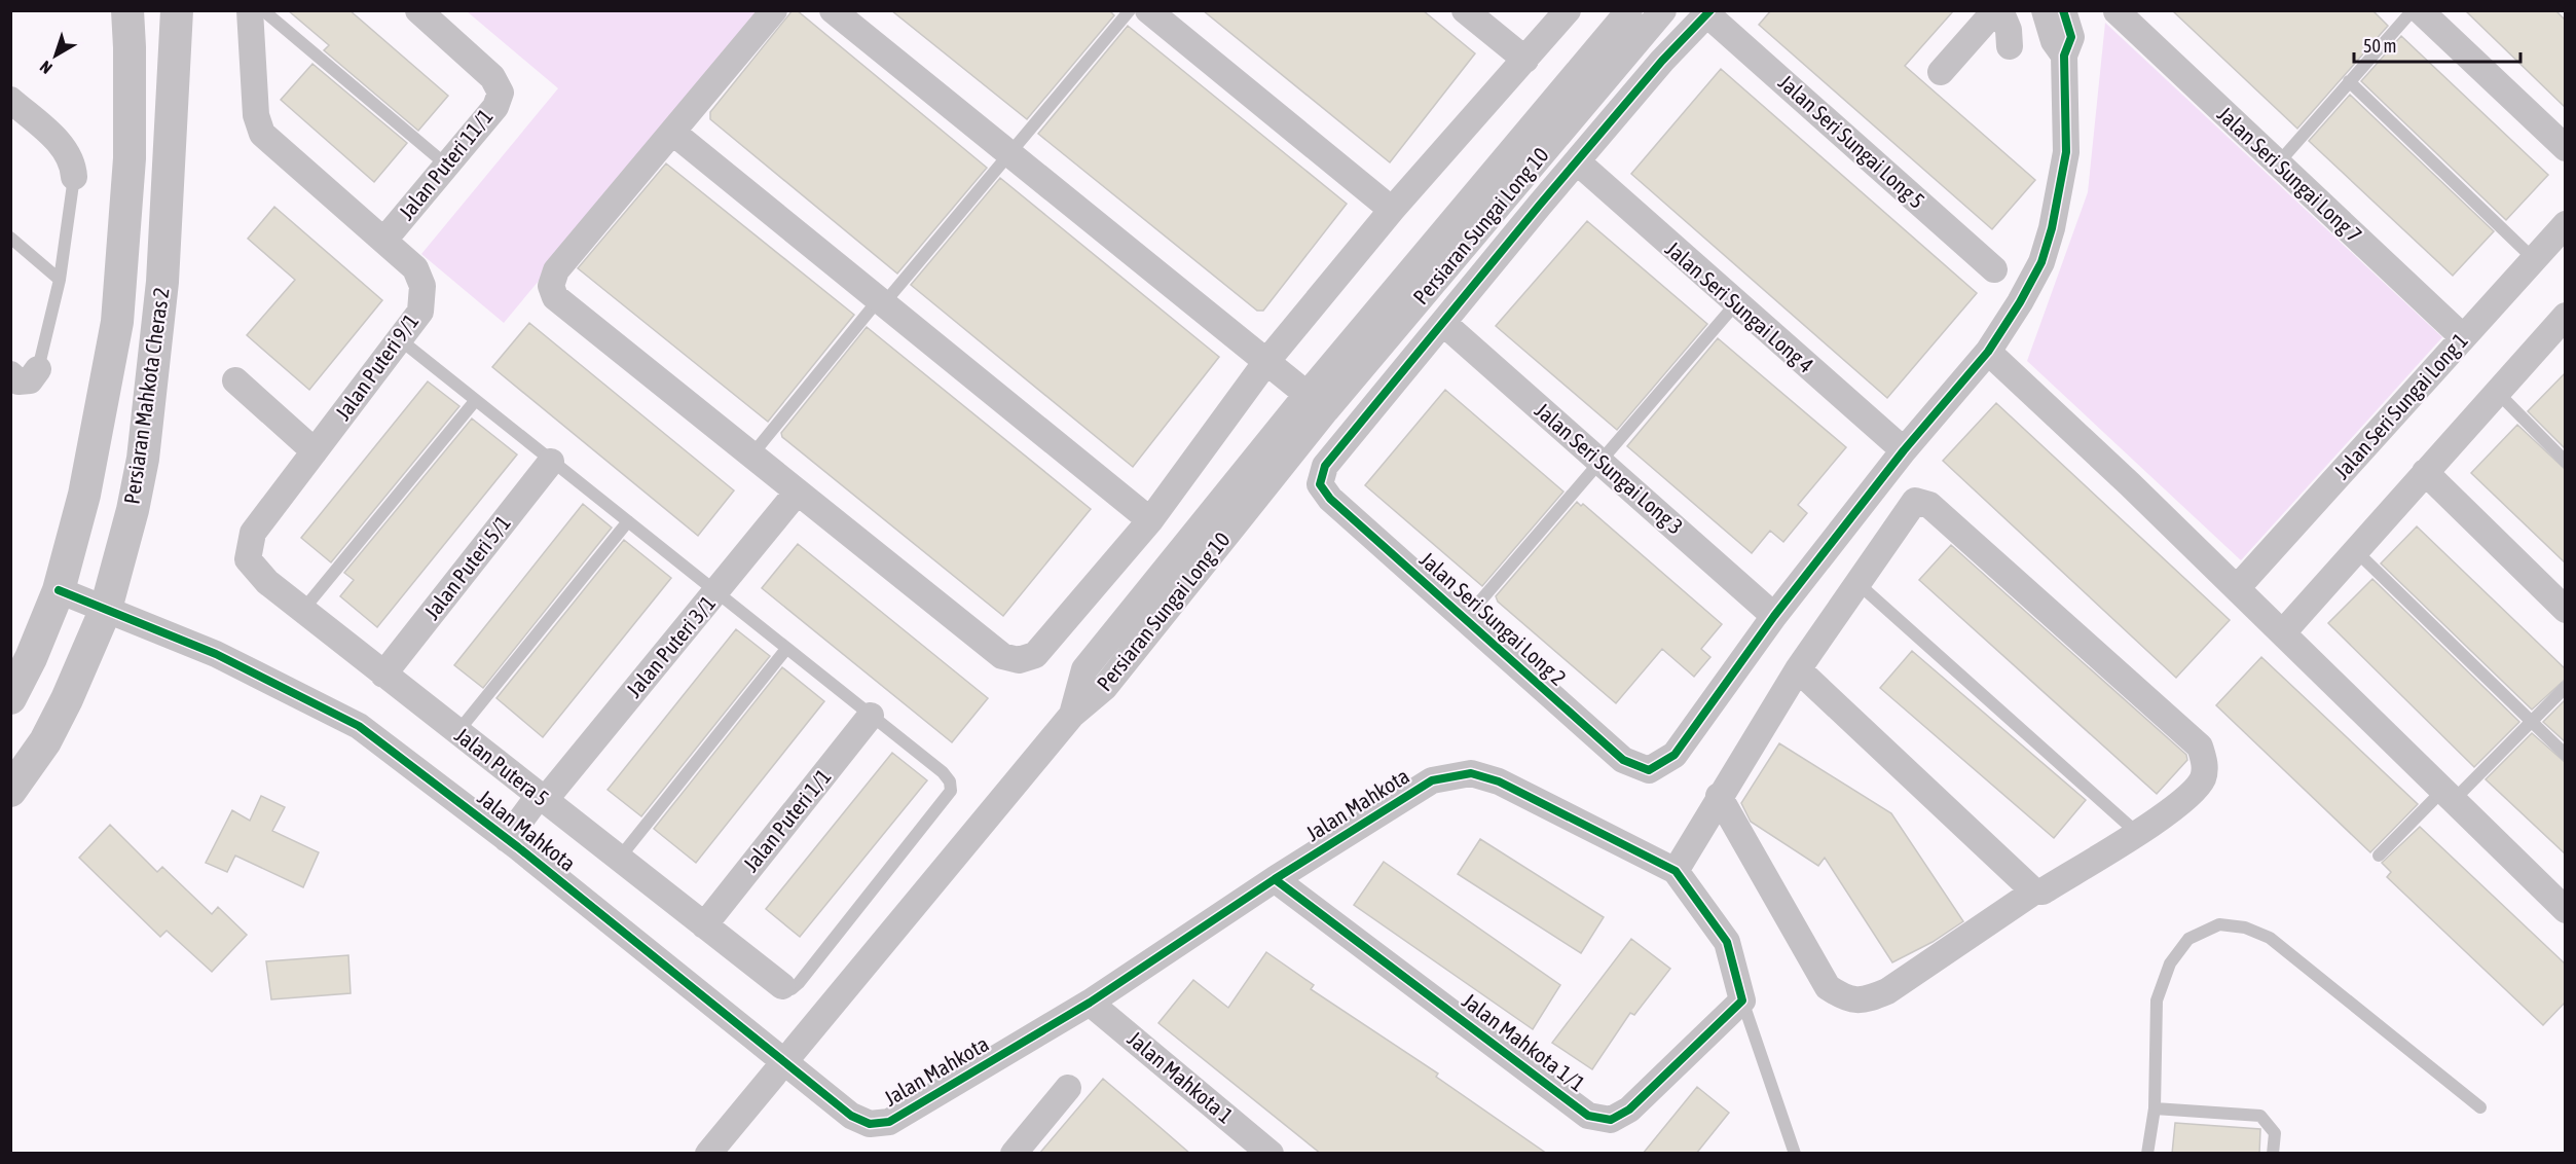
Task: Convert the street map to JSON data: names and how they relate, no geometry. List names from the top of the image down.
{
  "streets": {
    "street": [
      "Jalan Seri Sungai Long 5",
      "Jalan Puteri 11/1",
      "Jalan Seri Sungai Long 7",
      "Persiaran Sungai Long 10",
      "Jalan Seri Sungai Long 4",
      "Jalan Puteri 9/1",
      "Persiaran Mahkota Cheras 2",
      "Jalan Seri Sungai Long 1",
      "Jalan Seri Sungai Long 3",
      "Jalan Puteri 5/1",
      "Jalan Seri Sungai Long 2",
      "Jalan Puteri 3/1",
      "Jalan Putera 5",
      "Jalan Mahkota",
      "Jalan Puteri 1/1",
      "Jalan Mahkota 1/1",
      "Jalan Mahkota 1"
    ]
  },
  "crossings": [
    ["Jalan Puteri 11/1", "Jalan Puteri 9/1"],
    ["Jalan Seri Sungai Long 7", "Jalan Seri Sungai Long 1"],
    ["Persiaran Sungai Long 10", "Jalan Mahkota"],
    ["Jalan Puteri 9/1", "Jalan Putera 5"],
    ["Persiaran Mahkota Cheras 2", "Jalan Mahkota"],
    ["Jalan Seri Sungai Long 3", "Jalan Seri Sungai Long 2"],
    ["Jalan Puteri 5/1", "Jalan Putera 5"],
    ["Jalan Puteri 3/1", "Jalan Putera 5"],
    ["Jalan Puteri 3/1", "Jalan Mahkota"],
    ["Jalan Putera 5", "Jalan Puteri 1/1"],
    ["Jalan Mahkota", "Jalan Mahkota 1/1"],
    ["Jalan Mahkota", "Jalan Mahkota 1"]
  ],
  "scale_bar": "50 m",
  "north": "bottom left"
}
